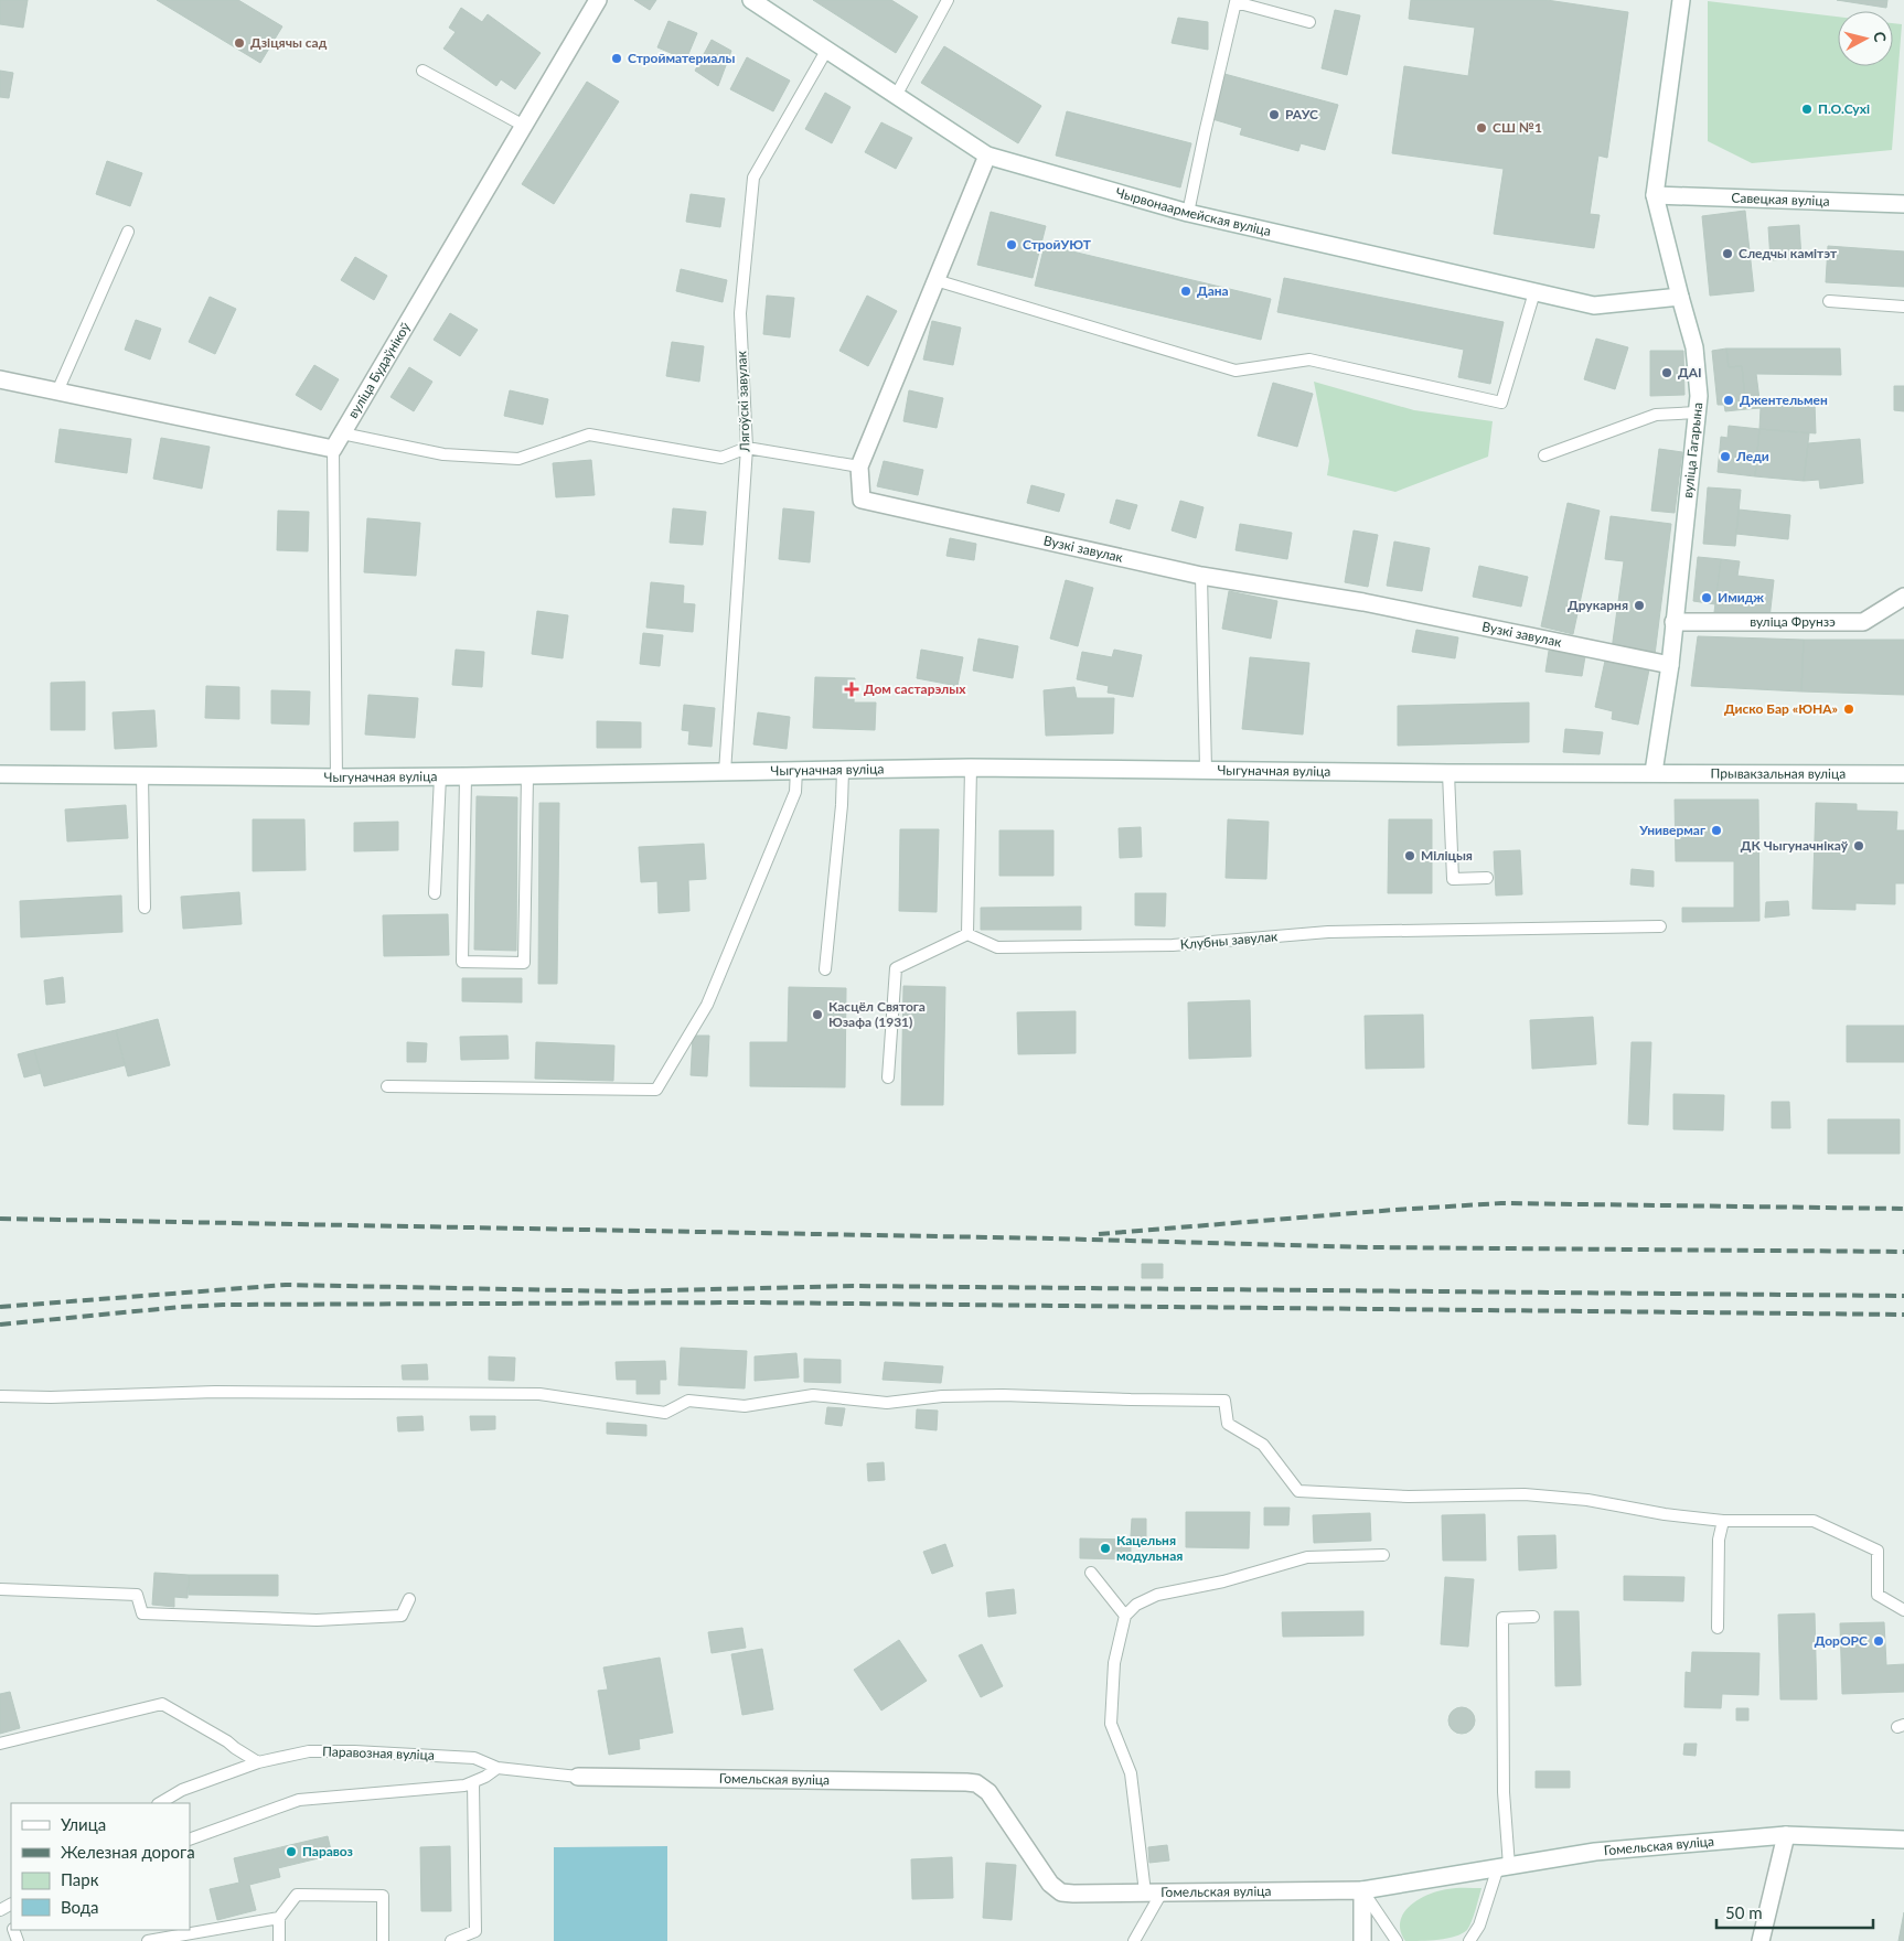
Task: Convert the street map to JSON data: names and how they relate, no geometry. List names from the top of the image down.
{
  "streets": {
    "street": [
      "Савецкая вуліца",
      "Чырвонаармейская вуліца",
      "вуліца Будаўнікоў",
      "вуліца Гагарына",
      "Вузкі завулак",
      "вуліца Фрунзэ",
      "Чыгуначная вуліца",
      "Прывакзальная вуліца",
      "Гомельская вуліца"
    ],
    "lane": ["Лягоўскі завулак", "Клубны завулак", "Паравозная вуліца"]
  },
  "crossings": [
    ["Савецкая вуліца", "вуліца Гагарына"],
    ["Чырвонаармейская вуліца", "Лягоўскі завулак"],
    ["Чырвонаармейская вуліца", "вуліца Гагарына"],
    ["Чырвонаармейская вуліца", "Вузкі завулак"],
    ["Лягоўскі завулак", "Чыгуначная вуліца"],
    ["вуліца Гагарына", "Вузкі завулак"],
    ["вуліца Гагарына", "вуліца Фрунзэ"],
    ["вуліца Гагарына", "Чыгуначная вуліца"],
    ["вуліца Гагарына", "Прывакзальная вуліца"],
    ["Чыгуначная вуліца", "Прывакзальная вуліца"],
    ["Паравозная вуліца", "Гомельская вуліца"]
  ],
  "places": {
    "other": [
      "Дзіцячы сад",
      "Стройматериалы",
      "П.О.Сухі",
      "РАУС",
      "СШ №1",
      "СтройУЮТ",
      "Следчы камітэт",
      "Дана",
      "ДАІ",
      "Джентельмен",
      "Леди",
      "Имидж",
      "Друкарня",
      "Диско Бар «ЮНА»",
      "Универмаг",
      "ДК Чыгуначнікаў",
      "Міліцыя",
      "Касцёл Святога Юзафа (1931)",
      "Кацельня модульная",
      "ДорОРС",
      "Паравоз"
    ],
    "health": ["Дом састарэлых"]
  },
  "legend": [
    "Улица",
    "Железная дорога",
    "Парк",
    "Вода"
  ],
  "scale_bar": "50 m",
  "north": "right"
}
